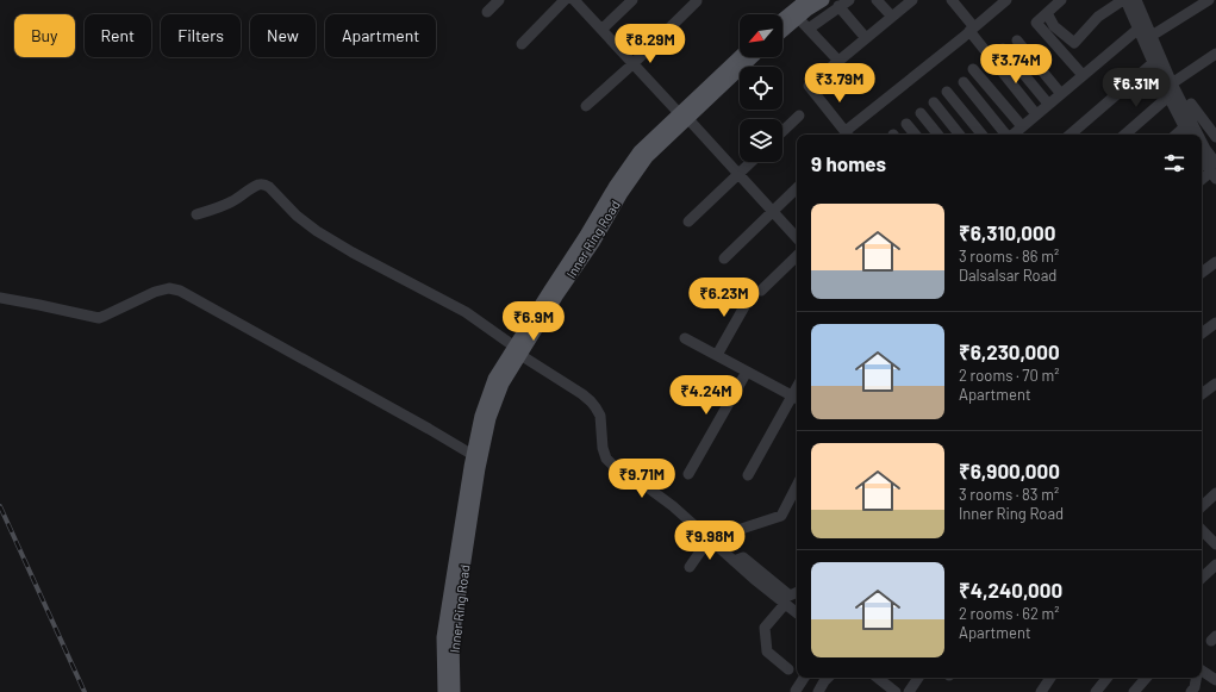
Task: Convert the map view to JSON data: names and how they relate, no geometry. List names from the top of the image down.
{
  "streets": {
    "main road": ["Inner Ring Road"]
  },
  "north": "bottom left",
  "page": {
    "chip": [
      "Buy",
      "Rent",
      "Filters",
      "New",
      "Apartment"
    ],
    "price": [
      "₹8.29M",
      "₹3.74M",
      "₹3.79M",
      "₹6.31M",
      "₹6.23M",
      "₹6.9M",
      "₹4.24M",
      "₹9.71M",
      "₹9.98M"
    ],
    "heading": "9 homes",
    "list": [
      {
        "name": "₹6,310,000",
        "note": "3 rooms · 86 m² · Dalsalsar Road"
      },
      {
        "name": "₹6,230,000",
        "note": "2 rooms · 70 m² · Apartment"
      },
      {
        "name": "₹6,900,000",
        "note": "3 rooms · 83 m² · Inner Ring Road"
      },
      {
        "name": "₹4,240,000",
        "note": "2 rooms · 62 m² · Apartment"
      }
    ]
  }
}
